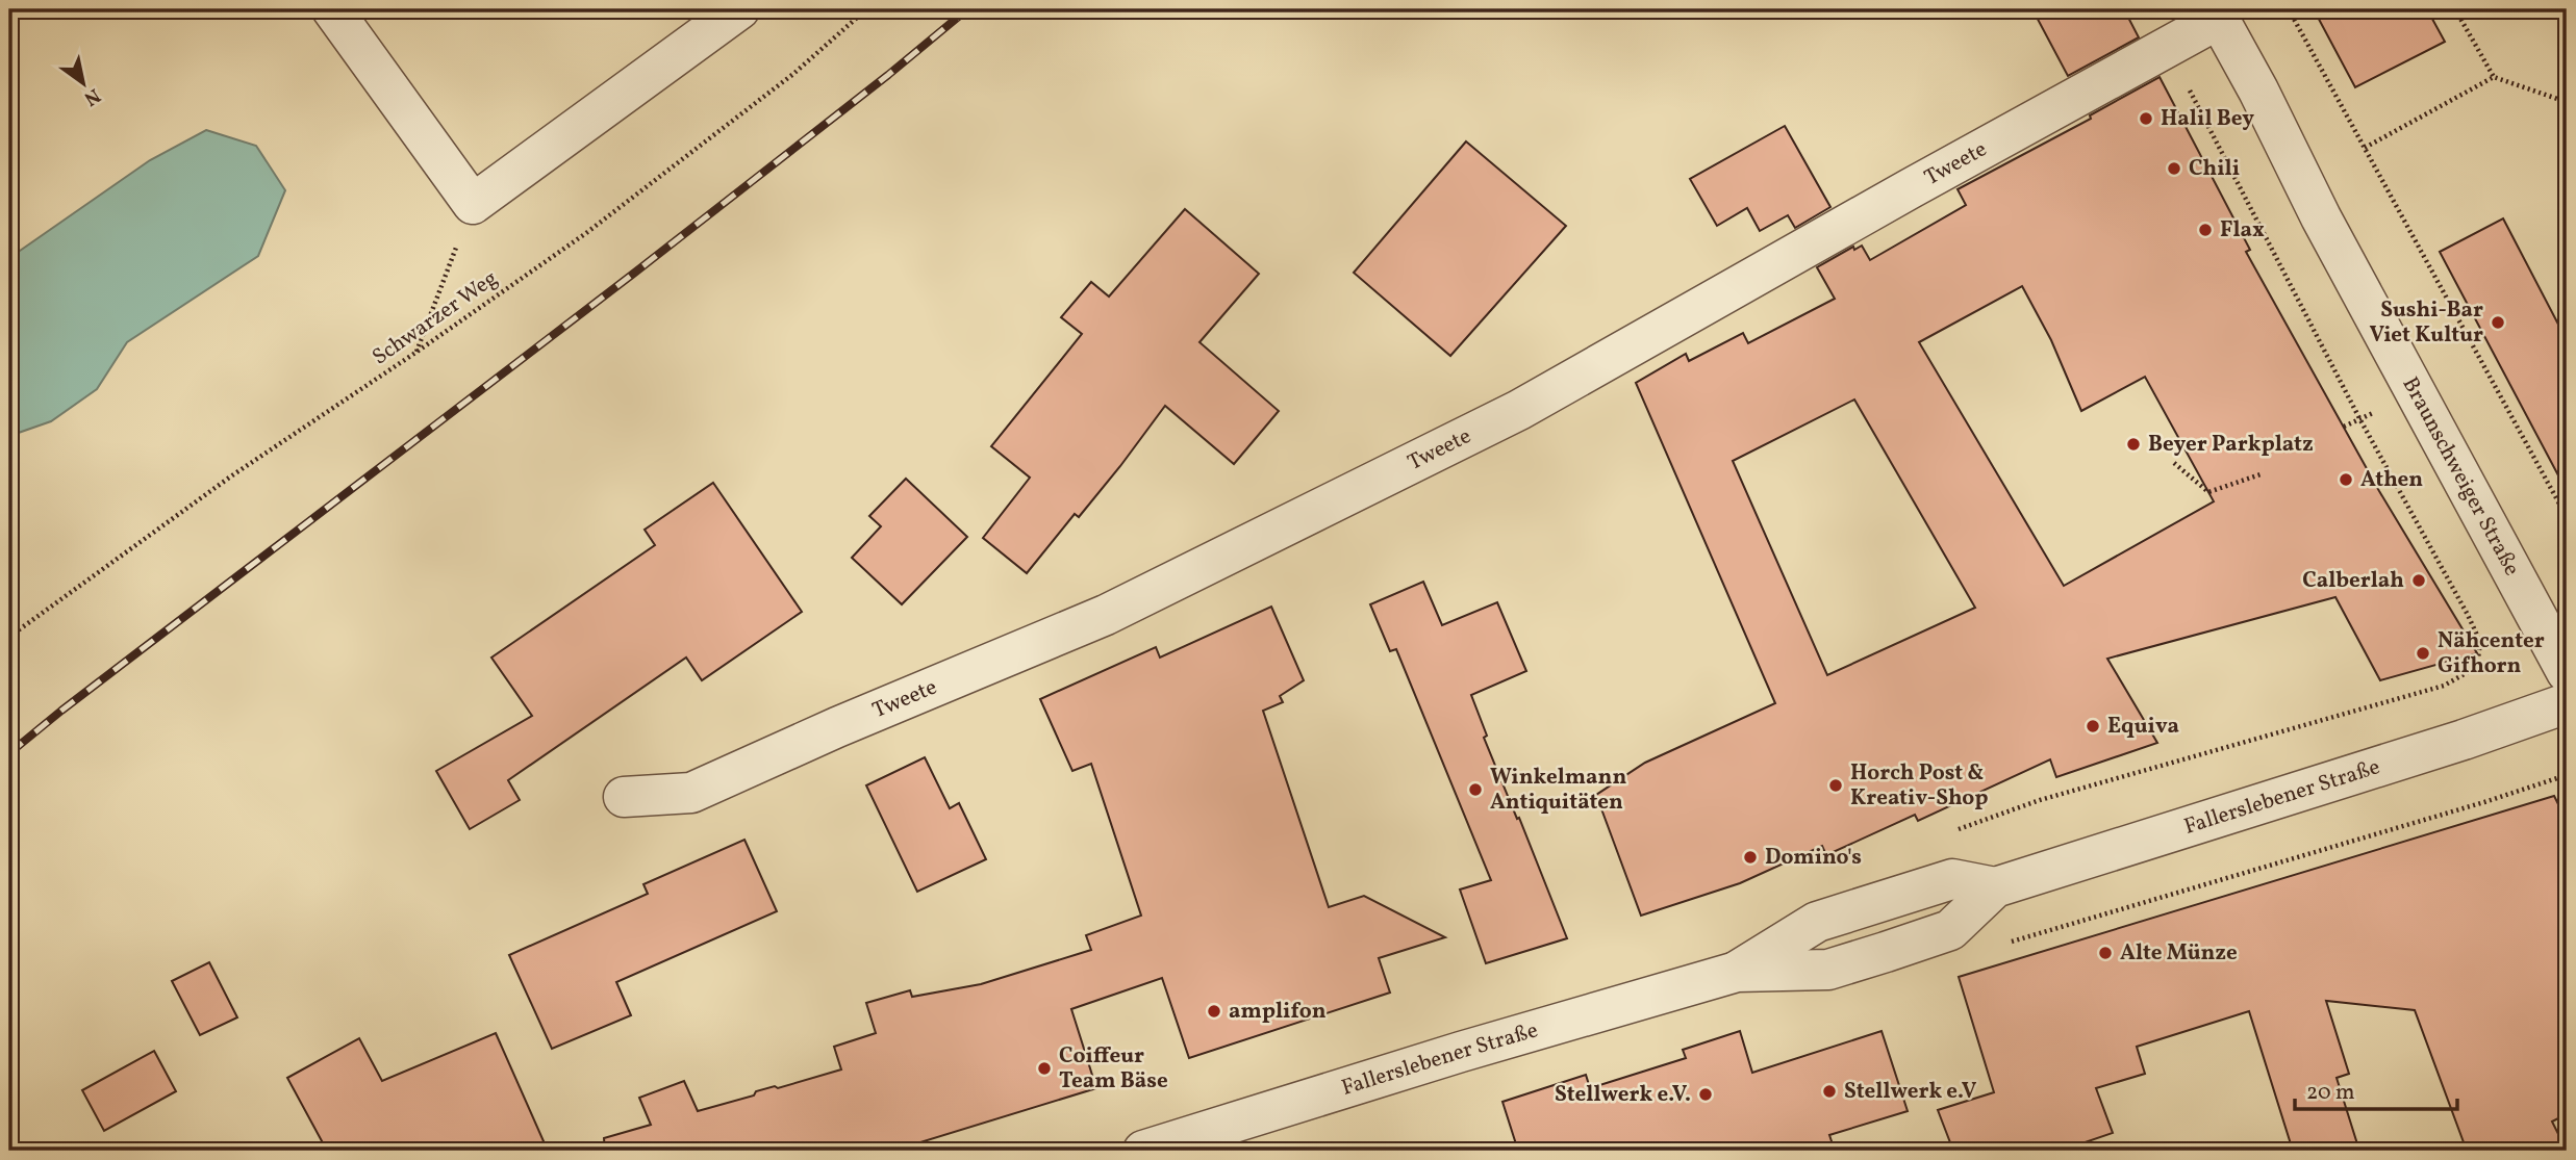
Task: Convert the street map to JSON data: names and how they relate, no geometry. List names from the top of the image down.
{
  "streets": {
    "street": ["Tweete", "Braunschweiger Straße", "Fallerslebener Straße"],
    "path": ["Schwarzer Weg"]
  },
  "crossings": [
    ["Tweete", "Braunschweiger Straße"]
  ],
  "places": [
    "Halil Bey",
    "Chili",
    "Flax",
    "Sushi-Bar Viet Kultur",
    "Beyer Parkplatz",
    "Athen",
    "Calberlah",
    "Nähcenter Gifhorn",
    "Equiva",
    "Horch Post & Kreativ-Shop",
    "Winkelmann Antiquitäten",
    "Domino's",
    "Alte Münze",
    "amplifon",
    "Coiffeur Team Bäse",
    "Stellwerk e.V",
    "Stellwerk e.V."
  ],
  "scale_bar": "20 m",
  "north": "bottom right"
}
